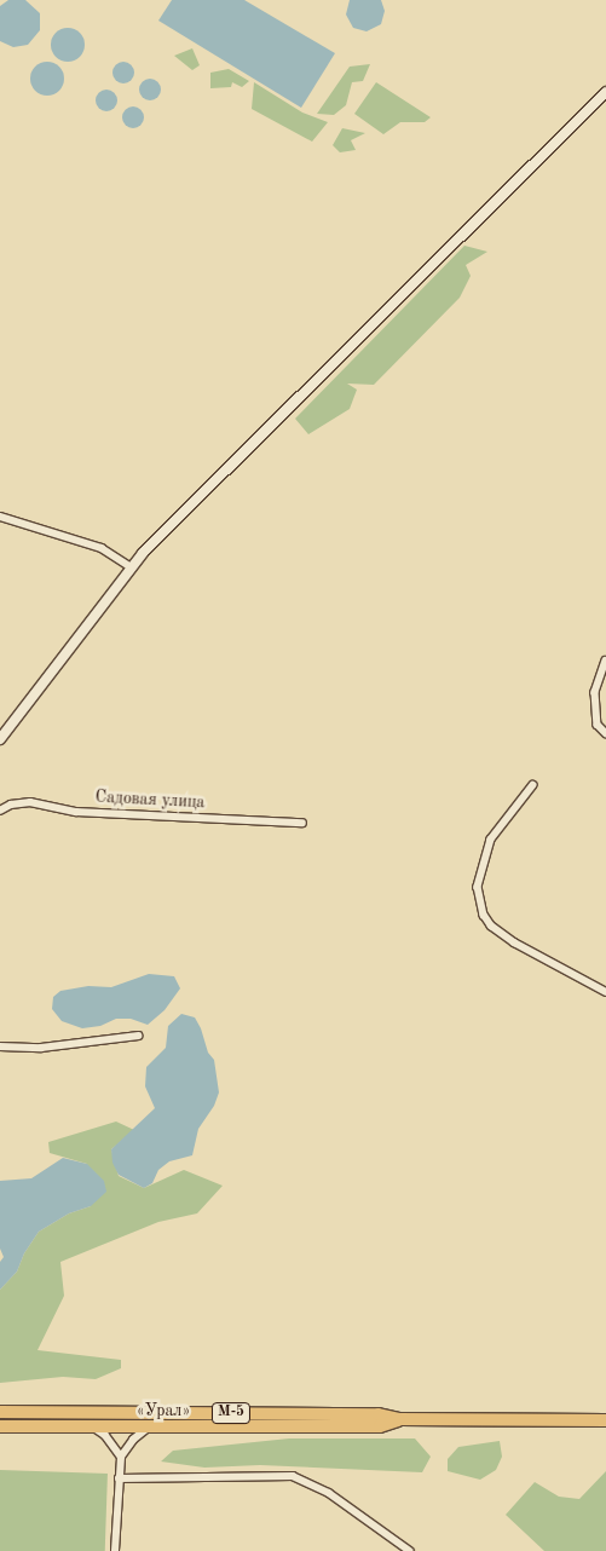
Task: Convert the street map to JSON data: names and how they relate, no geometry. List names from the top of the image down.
{
  "streets": {
    "highway": ["«Урал»", "М-5"],
    "street": ["Садовая улица"]
  }
}
